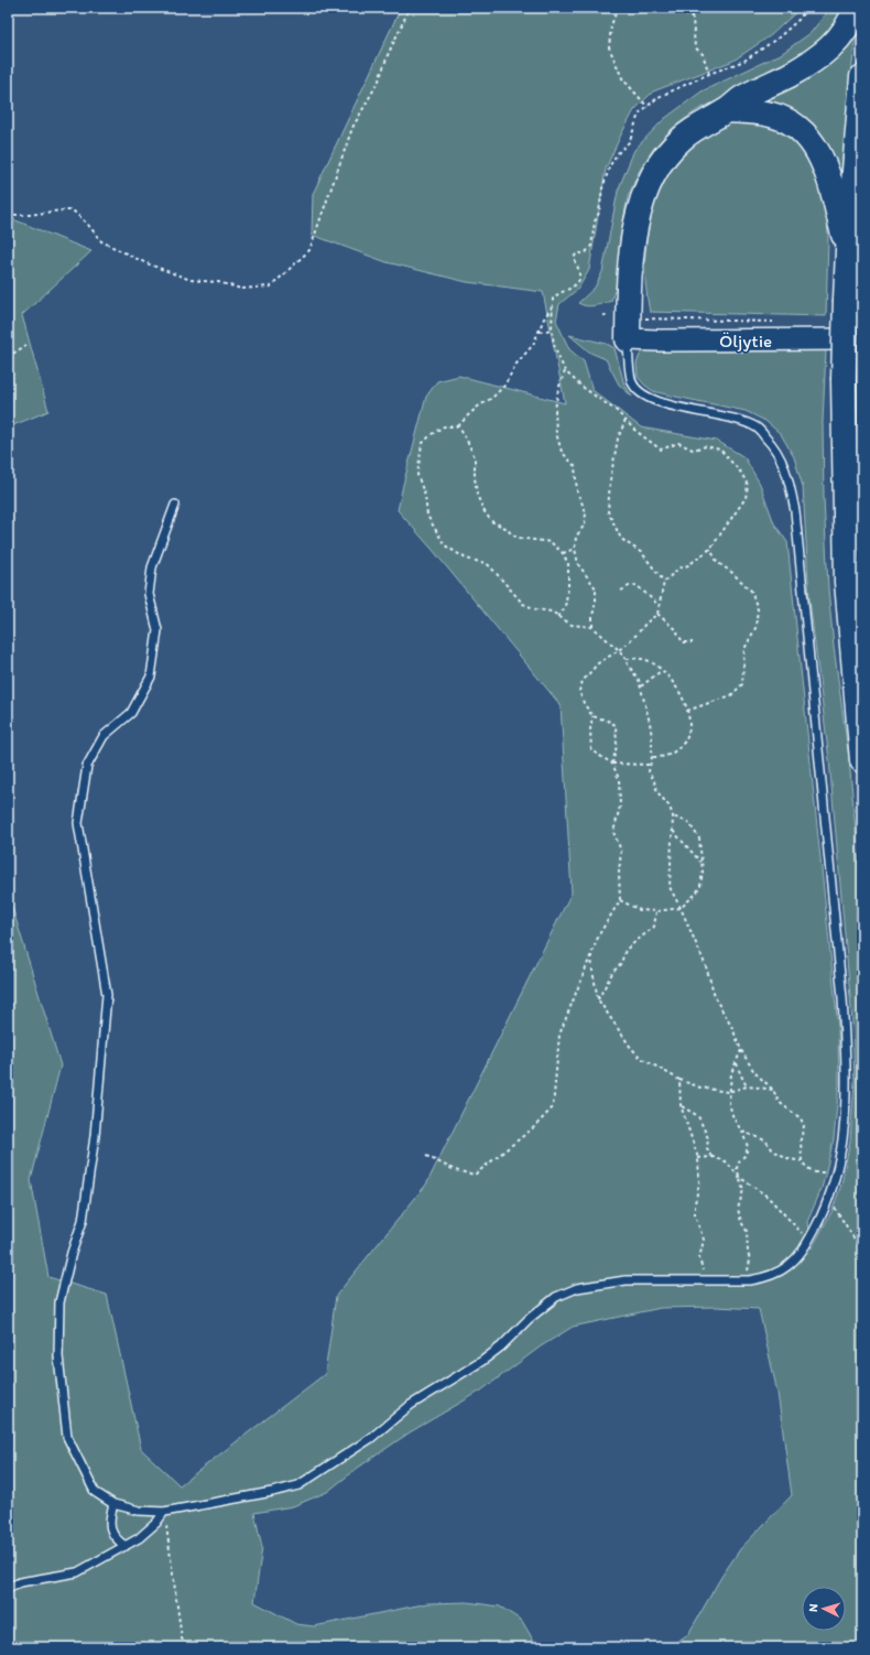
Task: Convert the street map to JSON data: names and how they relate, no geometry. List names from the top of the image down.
{
  "streets": {
    "main road": ["Öljytie"]
  },
  "north": "left"
}
